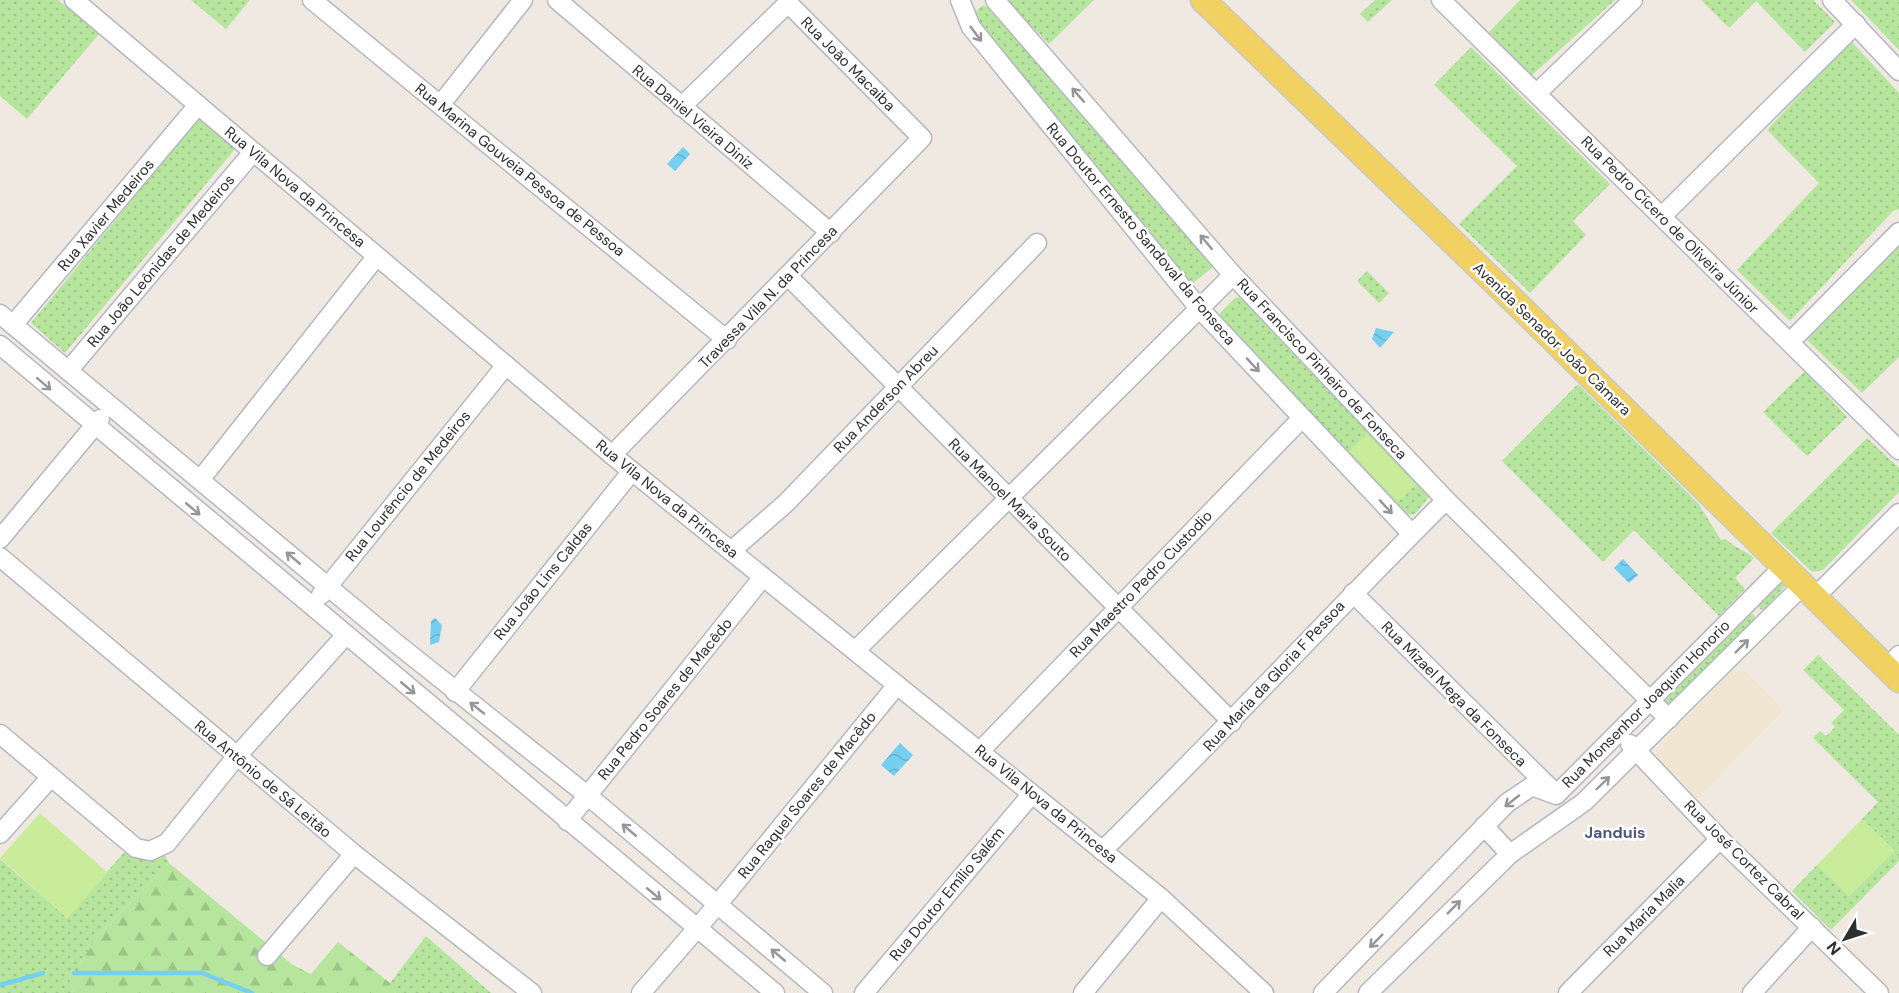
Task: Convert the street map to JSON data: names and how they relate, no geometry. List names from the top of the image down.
{
  "streets": {
    "main road": ["Avenida Senador João Câmara"],
    "street": [
      "Rua João Macaiba",
      "Rua Daniel Vieira Diniz",
      "Rua Marina Gouveia Pessoa de Pessoa",
      "Rua Vila Nova da Princesa",
      "Rua Xavier Medeiros",
      "Rua Pedro Cícero de Oliveira Júnior",
      "Rua Doutor Ernesto Sandoval da Fonseca",
      "Rua João Leônidas de Medeiros",
      "Travessa Vila N. da Princesa",
      "Rua Francisco Pinheiro de Fonseca",
      "Rua Anderson Abreu",
      "Rua Lourêncio de Medeiros",
      "Rua Manoel Maria Souto",
      "Rua João Lins Caldas",
      "Rua Maestro Pedro Custodio",
      "Rua Maria da Gloria F Pessoa",
      "Rua Mizael Mega da Fonseca",
      "Rua Pedro Soares de Macêdo",
      "Rua Monsenhor Joaquim Honorio",
      "Rua Antônio de Sá Leitão",
      "Rua Raquel Soares de Macêdo",
      "Rua José Cortez Cabral",
      "Rua Doutor Emílio Salém",
      "Rua Maria Malia"
    ]
  },
  "crossings": [
    ["Rua João Macaiba", "Rua Daniel Vieira Diniz"],
    ["Rua João Macaiba", "Travessa Vila N. da Princesa"],
    ["Rua Daniel Vieira Diniz", "Travessa Vila N. da Princesa"],
    ["Rua Marina Gouveia Pessoa de Pessoa", "Travessa Vila N. da Princesa"],
    ["Rua Vila Nova da Princesa", "Rua Xavier Medeiros"],
    ["Rua Vila Nova da Princesa", "Rua João Leônidas de Medeiros"],
    ["Rua Vila Nova da Princesa", "Travessa Vila N. da Princesa"],
    ["Rua Vila Nova da Princesa", "Rua Anderson Abreu"],
    ["Rua Vila Nova da Princesa", "Rua Lourêncio de Medeiros"],
    ["Rua Vila Nova da Princesa", "Rua João Lins Caldas"],
    ["Rua Vila Nova da Princesa", "Rua Maestro Pedro Custodio"],
    ["Rua Vila Nova da Princesa", "Rua Maria da Gloria F Pessoa"],
    ["Rua Vila Nova da Princesa", "Rua Pedro Soares de Macêdo"],
    ["Rua Vila Nova da Princesa", "Rua Raquel Soares de Macêdo"],
    ["Rua Vila Nova da Princesa", "Rua Doutor Emílio Salém"],
    ["Rua Doutor Ernesto Sandoval da Fonseca", "Rua Maestro Pedro Custodio"],
    ["Rua Doutor Ernesto Sandoval da Fonseca", "Rua Maria da Gloria F Pessoa"],
    ["Travessa Vila N. da Princesa", "Rua Manoel Maria Souto"],
    ["Avenida Senador João Câmara", "Rua Monsenhor Joaquim Honorio"],
    ["Rua Francisco Pinheiro de Fonseca", "Rua Maria da Gloria F Pessoa"],
    ["Rua Francisco Pinheiro de Fonseca", "Rua Monsenhor Joaquim Honorio"],
    ["Rua Anderson Abreu", "Rua Manoel Maria Souto"],
    ["Rua Manoel Maria Souto", "Rua Maestro Pedro Custodio"],
    ["Rua Manoel Maria Souto", "Rua Maria da Gloria F Pessoa"],
    ["Rua Maria da Gloria F Pessoa", "Rua Mizael Mega da Fonseca"],
    ["Rua Mizael Mega da Fonseca", "Rua Monsenhor Joaquim Honorio"],
    ["Rua Monsenhor Joaquim Honorio", "Rua José Cortez Cabral"],
    ["Rua José Cortez Cabral", "Rua Maria Malia"]
  ],
  "one_way": ["Rua Doutor Ernesto Sandoval da Fonseca", "Rua Francisco Pinheiro de Fonseca"],
  "districts": ["Janduis"],
  "north": "bottom left"
}
